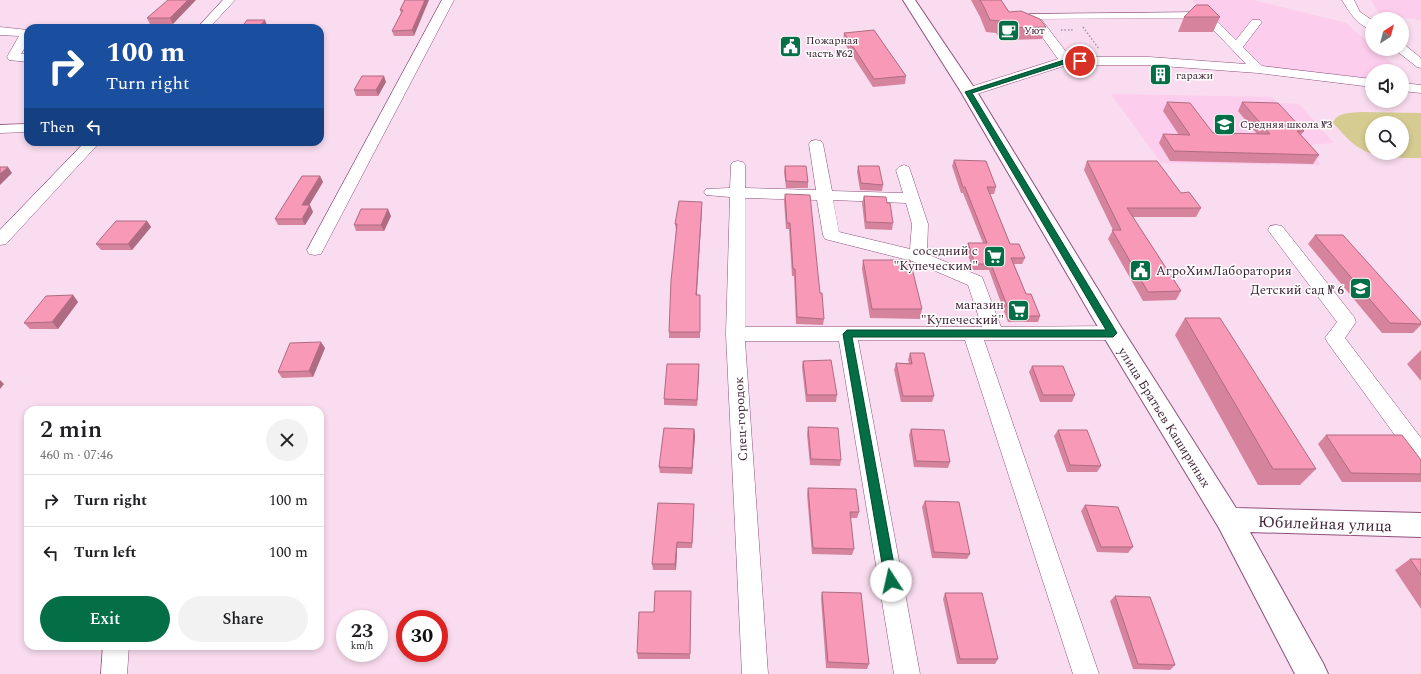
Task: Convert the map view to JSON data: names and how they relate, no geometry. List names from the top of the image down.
{
  "streets": {
    "main road": ["улица Братьев Кашириных", "Юбилейная улица"],
    "street": ["Спец-городок"]
  },
  "crossings": [
    ["улица Братьев Кашириных", "Юбилейная улица"]
  ],
  "places": {
    "cafe": ["Уют"],
    "public building": ["Пожарная часть №62", "АгроХимЛаборатория"],
    "building": ["гаражи"],
    "school or university": ["Средняя школа №3", "Детский сад № 6"],
    "supermarket": ["соседний с \"Купеческим\"", "магазин \"Купеческий\""]
  },
  "north": "top right",
  "page": {
    "turn": ["100 m", "Turn right"],
    "then": "Then",
    "heading": ["2 min", "460 m · 07:46"],
    "list": [
      {
        "name": "Turn right",
        "value": "100 m"
      },
      {
        "name": "Turn left",
        "value": "100 m"
      }
    ],
    "buttons": ["Exit", "Share"],
    "speed": "23 km/h",
    "limit": "30"
  }
}
